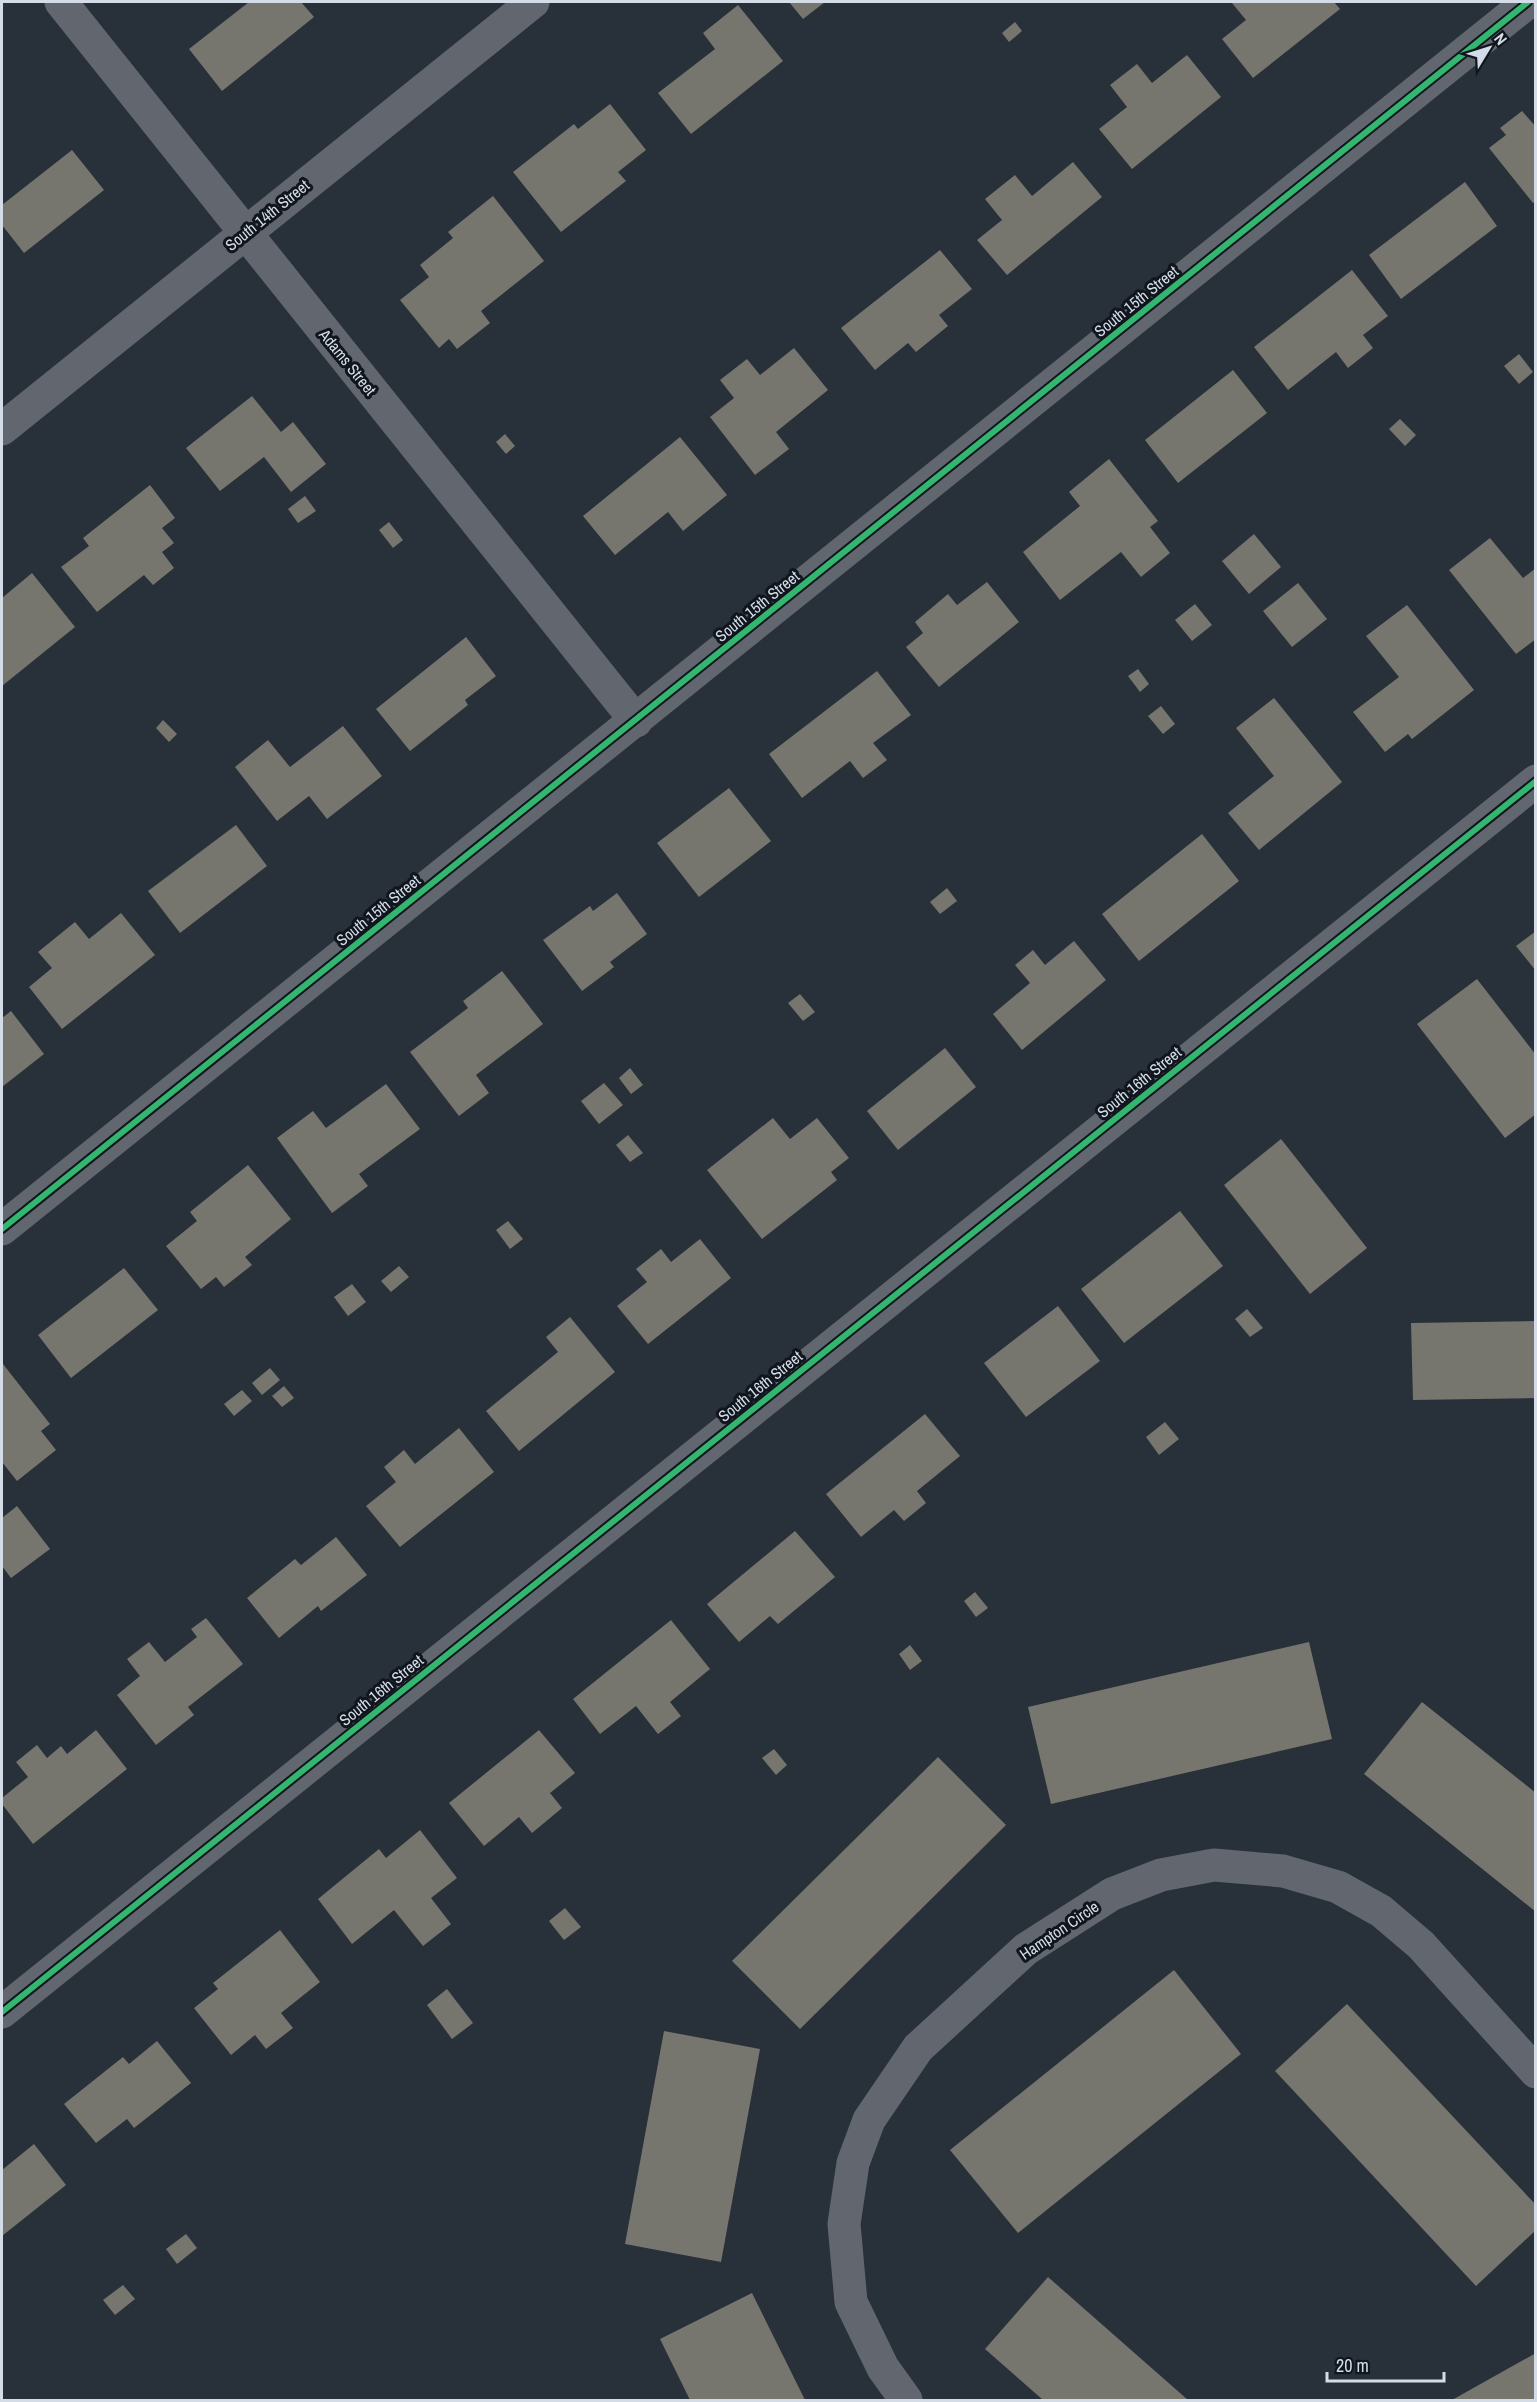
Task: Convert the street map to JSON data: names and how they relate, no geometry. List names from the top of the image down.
{
  "streets": {
    "street": [
      "South 14th Street",
      "South 15th Street",
      "Adams Street",
      "South 16th Street",
      "Hampton Circle"
    ]
  },
  "crossings": [
    ["South 14th Street", "Adams Street"],
    ["South 15th Street", "Adams Street"]
  ],
  "scale_bar": "20 m",
  "north": "top right"
}
